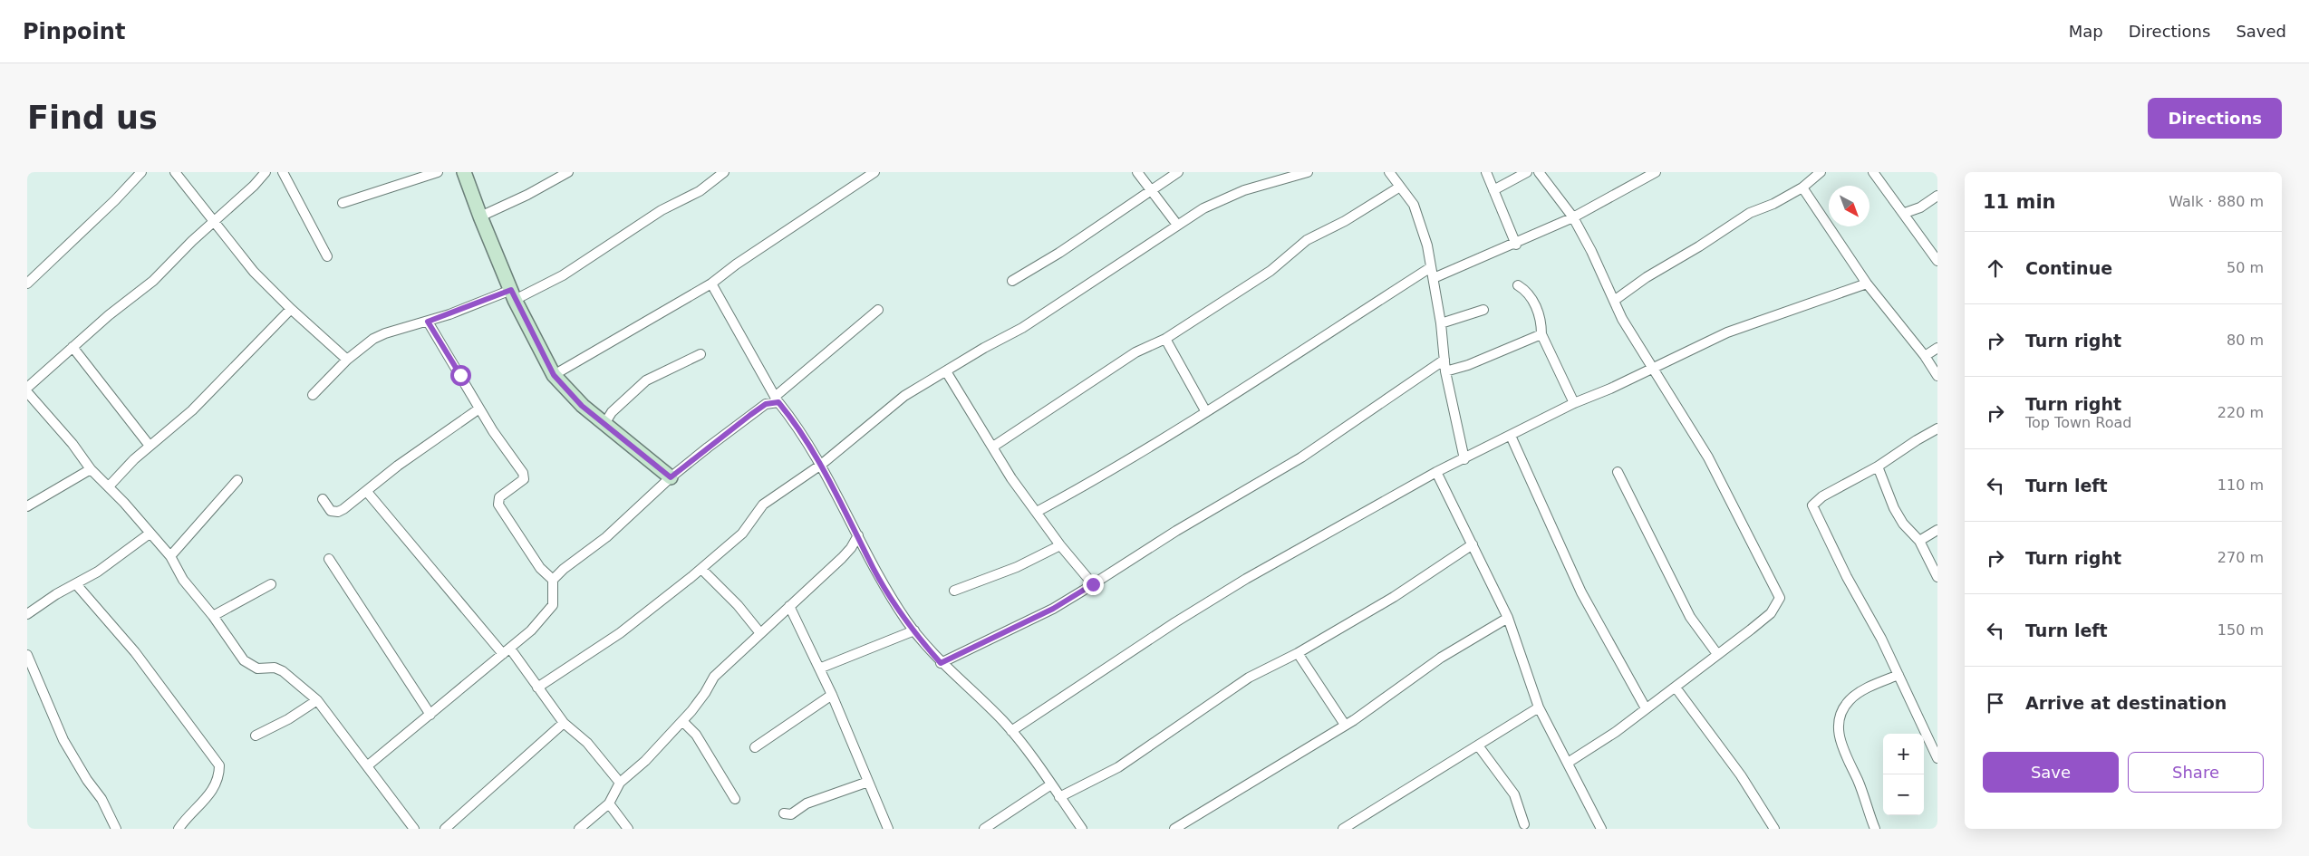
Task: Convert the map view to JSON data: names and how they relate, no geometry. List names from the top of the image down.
{
  "north": "bottom right",
  "page": {
    "header": "Pinpoint",
    "nav": ["Map", "Directions", "Saved"],
    "buttons": [
      "Directions",
      ["Save", "Share"]
    ],
    "title": "Find us",
    "heading": ["11 min", "Walk · 880 m"],
    "list": [
      ["Continue", "50 m"],
      ["Turn right", "80 m"],
      ["Turn right", "Top Town Road", "220 m"],
      ["Turn left", "110 m"],
      ["Turn right", "270 m"],
      ["Turn left", "150 m"],
      "Arrive at destination"
    ],
    "map_buttons": ["+", "−"]
  }
}
